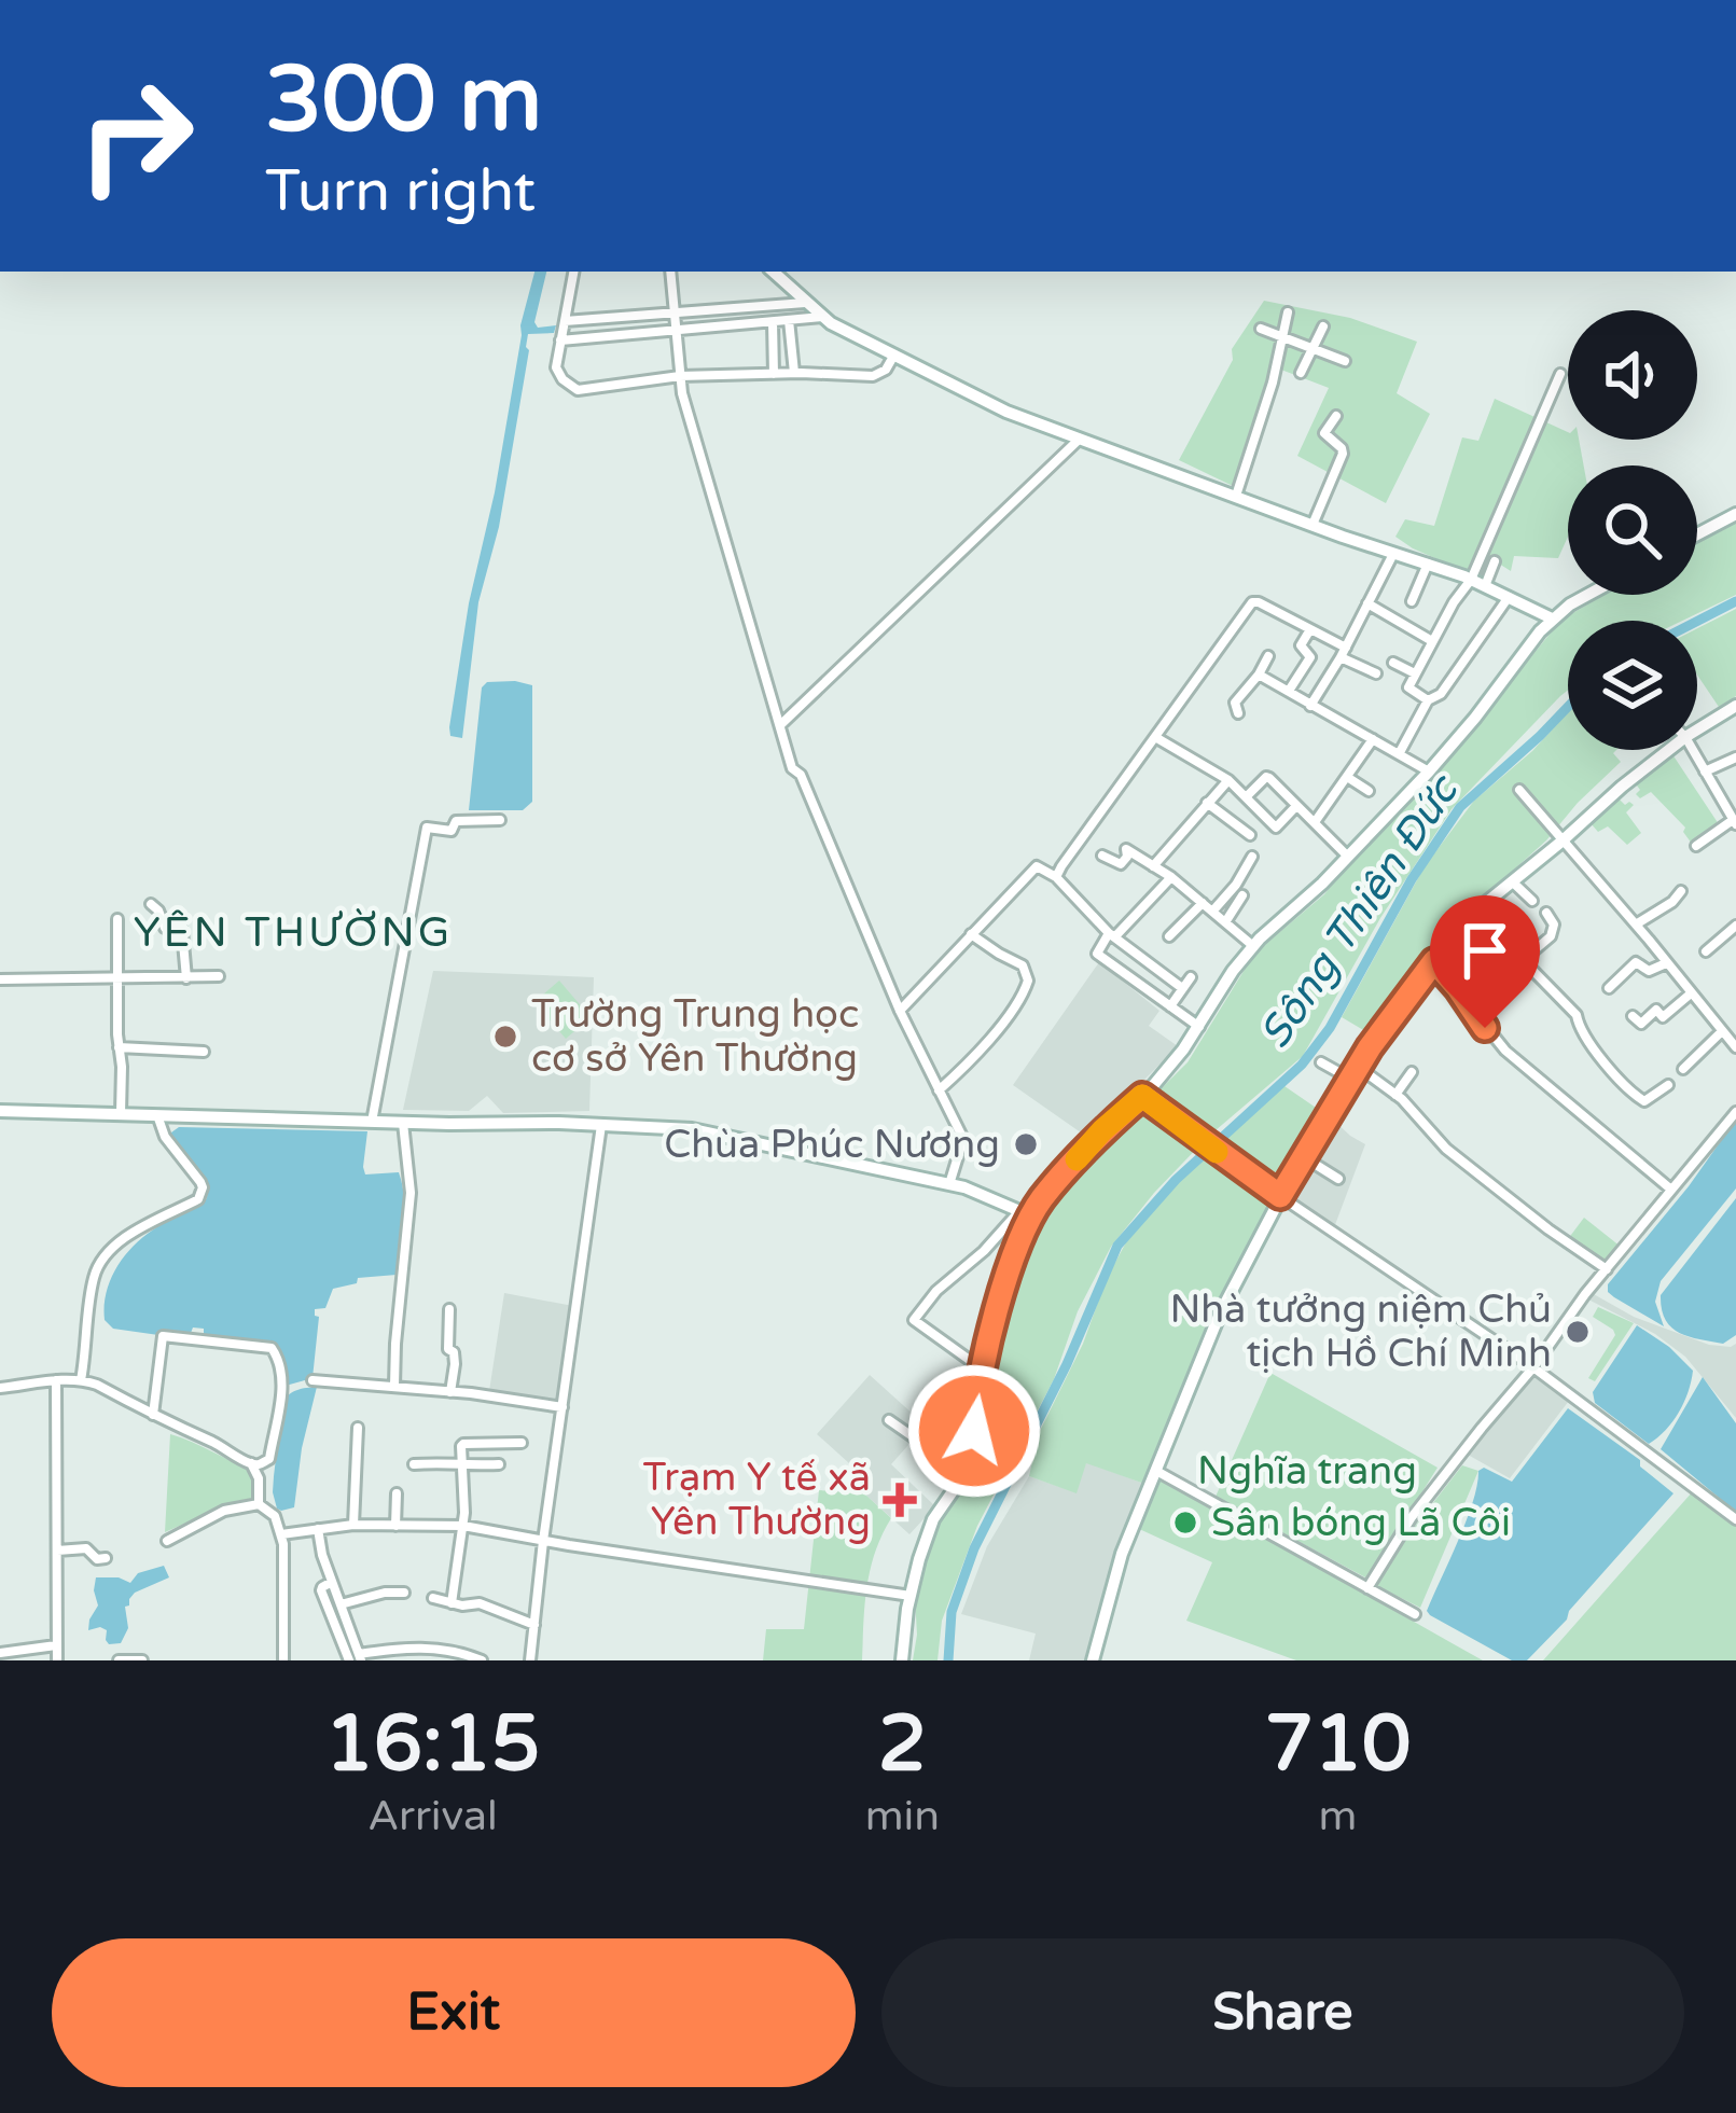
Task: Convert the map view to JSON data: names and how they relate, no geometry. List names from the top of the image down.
{
  "districts": ["YÊN THƯỜNG"],
  "water": ["Sông Thiên Đức"],
  "parks": ["Nghĩa trang"],
  "places": {
    "other": [
      "Trường Trung học cơ sở Yên Thường",
      "Chùa Phúc Nương",
      "Nhà tưởng niệm Chủ tịch Hồ Chí Minh",
      "Sân bóng Lã Côi"
    ],
    "health": ["Trạm Y tế xã Yên Thường"]
  },
  "page": {
    "turn": ["300 m", "Turn right"],
    "eta": [
      "16:15",
      "Arrival",
      "2",
      "min",
      "710",
      "m"
    ],
    "buttons": ["Exit", "Share"]
  }
}
